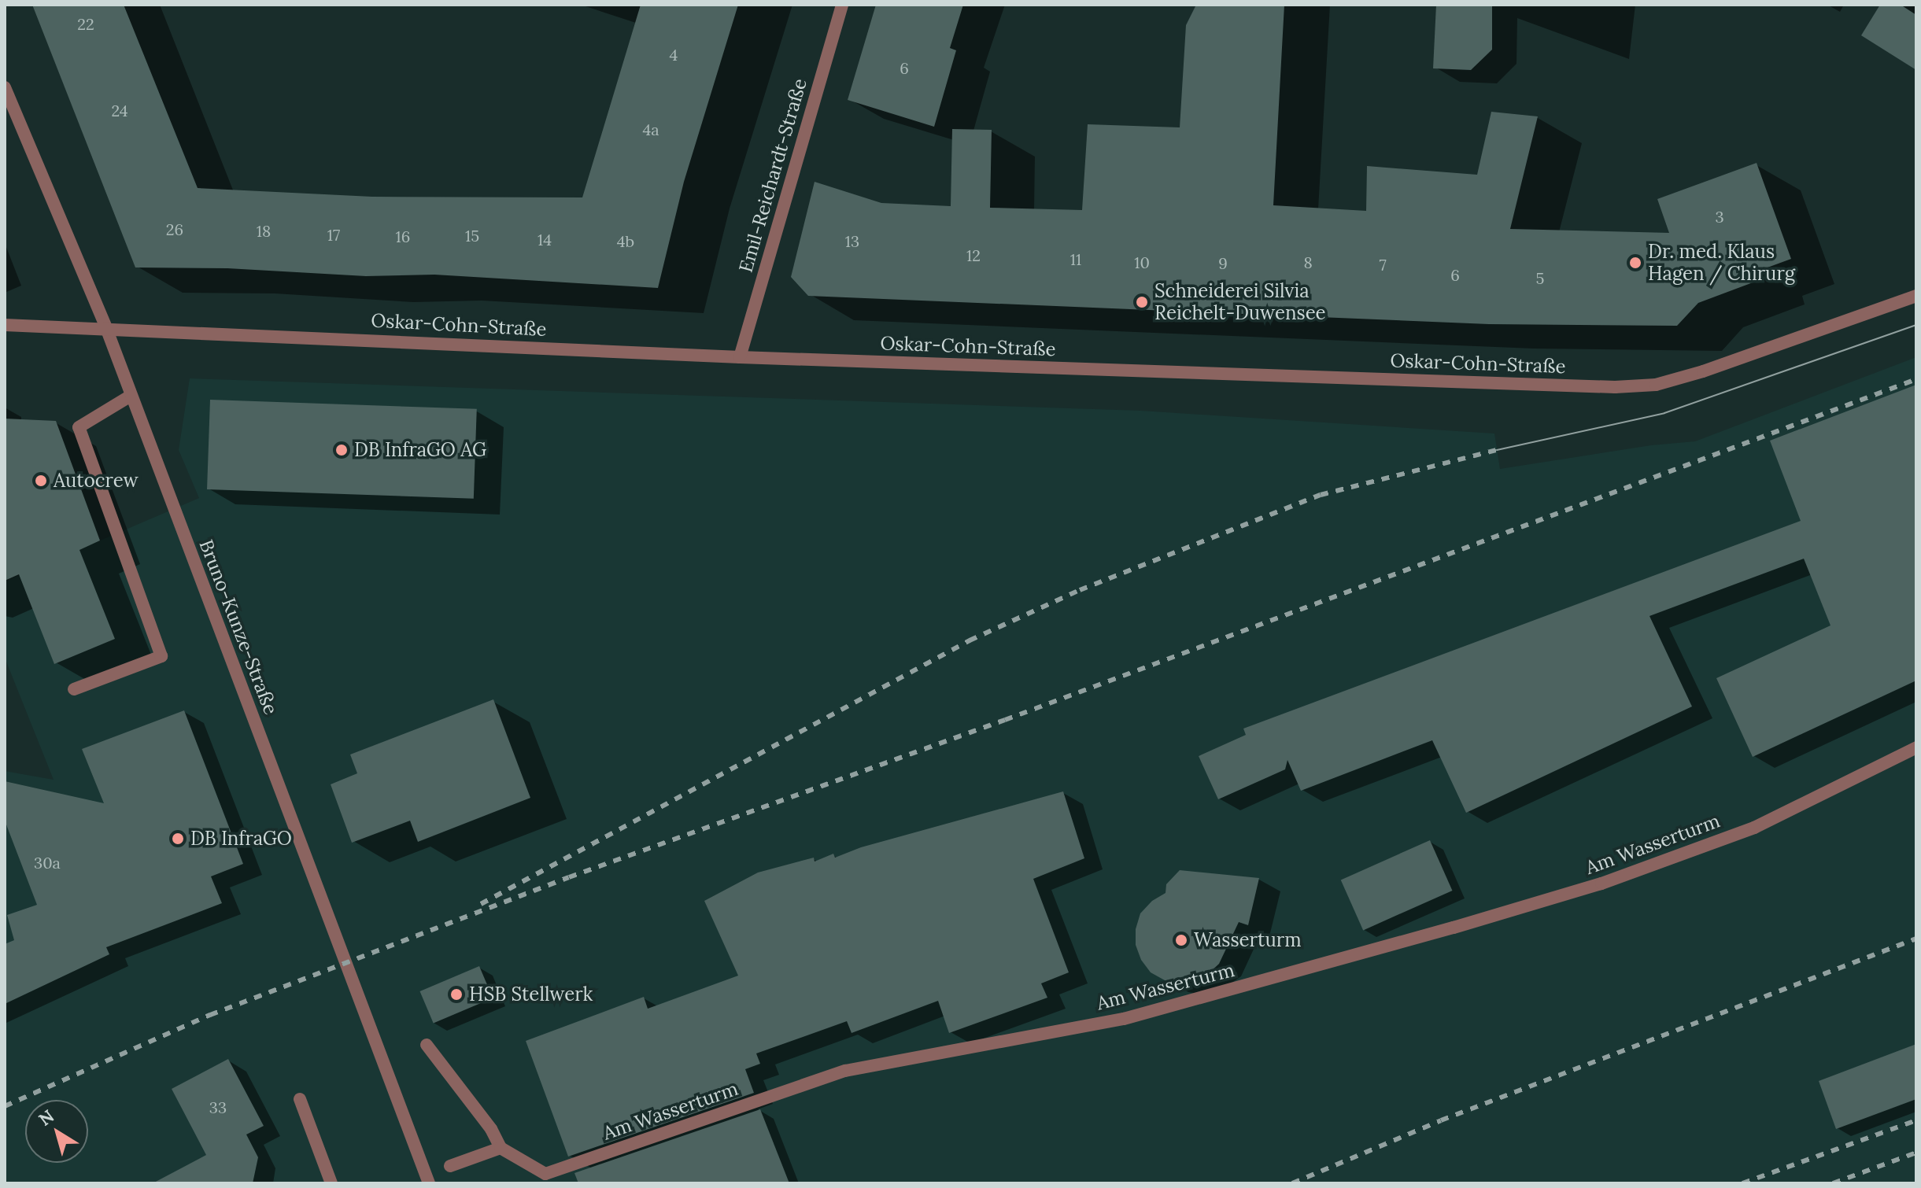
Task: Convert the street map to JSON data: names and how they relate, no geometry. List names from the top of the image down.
{
  "streets": {
    "street": [
      "Emil-Reichardt-Straße",
      "Oskar-Cohn-Straße",
      "Bruno-Kunze-Straße",
      "Am Wasserturm"
    ]
  },
  "crossings": [
    ["Emil-Reichardt-Straße", "Oskar-Cohn-Straße"],
    ["Oskar-Cohn-Straße", "Bruno-Kunze-Straße"]
  ],
  "places": [
    "Dr. med. Klaus Hagen / Chirurg",
    "Schneiderei Silvia Reichelt-Duwensee",
    "DB InfraGO AG",
    "Autocrew",
    "DB InfraGO",
    "Wasserturm",
    "HSB Stellwerk"
  ],
  "house_numbers": [
    "22",
    "4",
    "6",
    "24",
    "4a",
    "3",
    "26",
    "18",
    "17",
    "15",
    "16",
    "14",
    "4b",
    "13",
    "12",
    "11",
    "10",
    "8",
    "9",
    "7",
    "6",
    "5",
    "30a",
    "33"
  ],
  "north": "top left"
}
